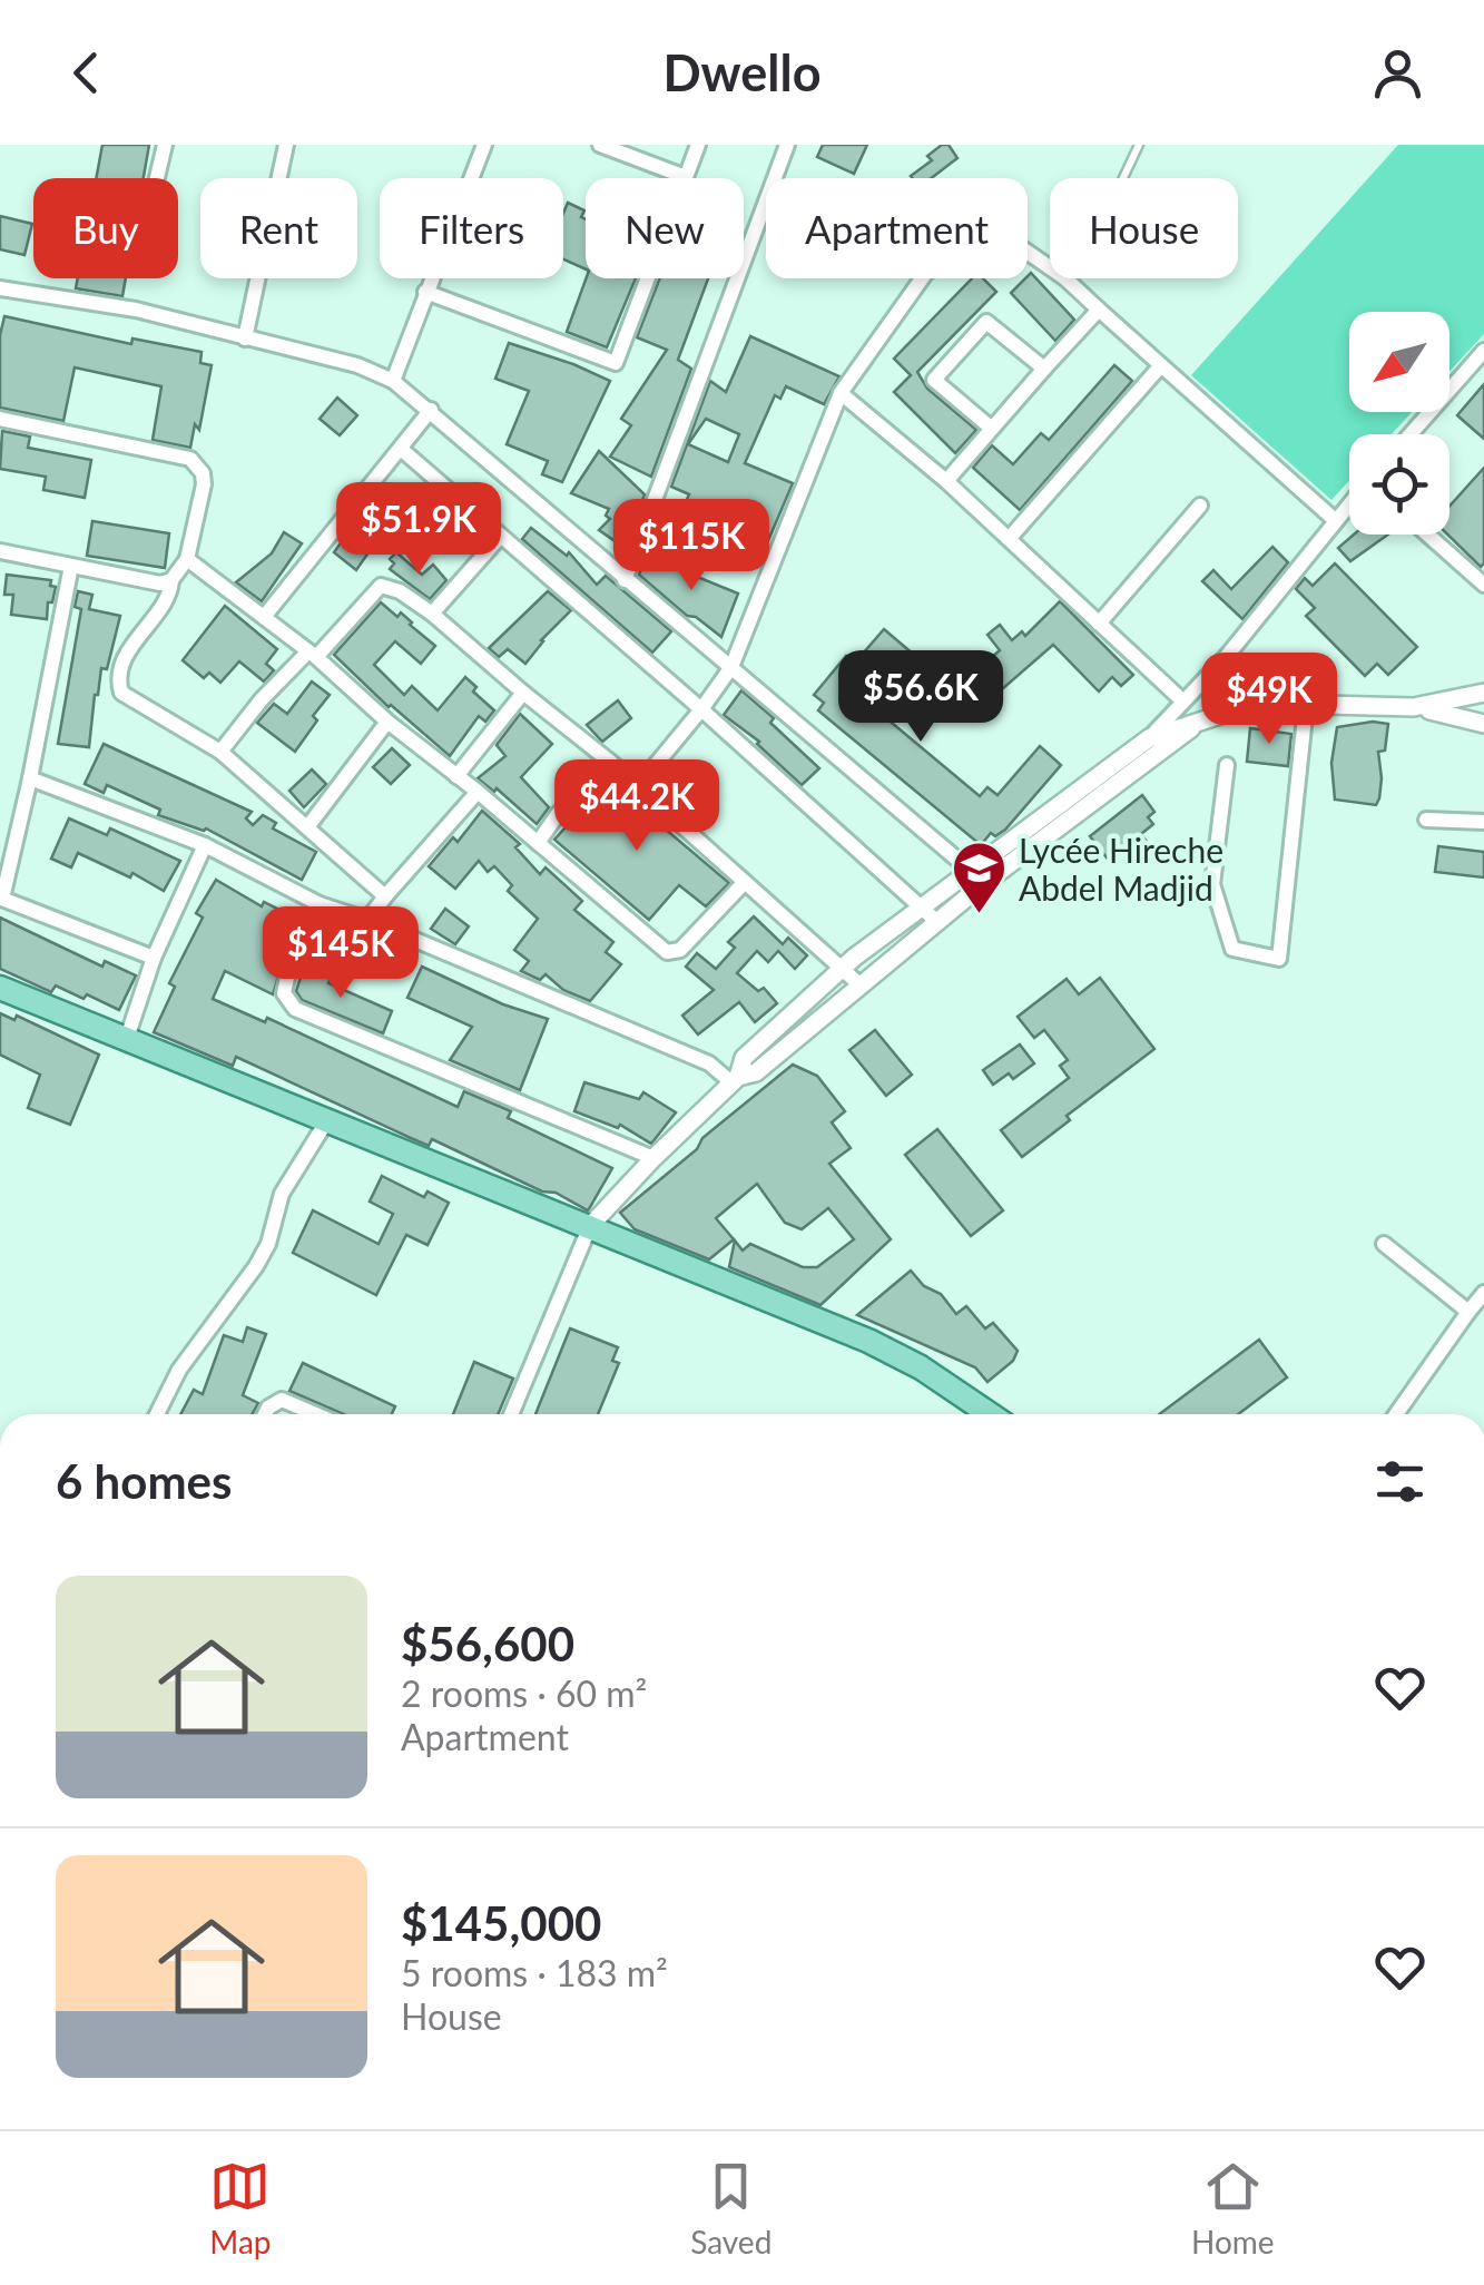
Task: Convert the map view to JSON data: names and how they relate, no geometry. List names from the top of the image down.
{
  "places": {
    "school or university": ["Lycée Hireche Abdel Madjid"]
  },
  "north": "bottom left",
  "page": {
    "header": "Dwello",
    "chip": [
      "Buy",
      "Rent",
      "Filters",
      "New",
      "Apartment",
      "House"
    ],
    "price": [
      "$51.9K",
      "$115K",
      "$56.6K",
      "$49K",
      "$44.2K",
      "$145K"
    ],
    "heading": "6 homes",
    "list": [
      {
        "name": "$56,600",
        "note": "2 rooms · 60 m² · Apartment"
      },
      {
        "name": "$145,000",
        "note": "5 rooms · 183 m² · House"
      }
    ],
    "tabs": ["Map", "Saved", "Home"]
  }
}
